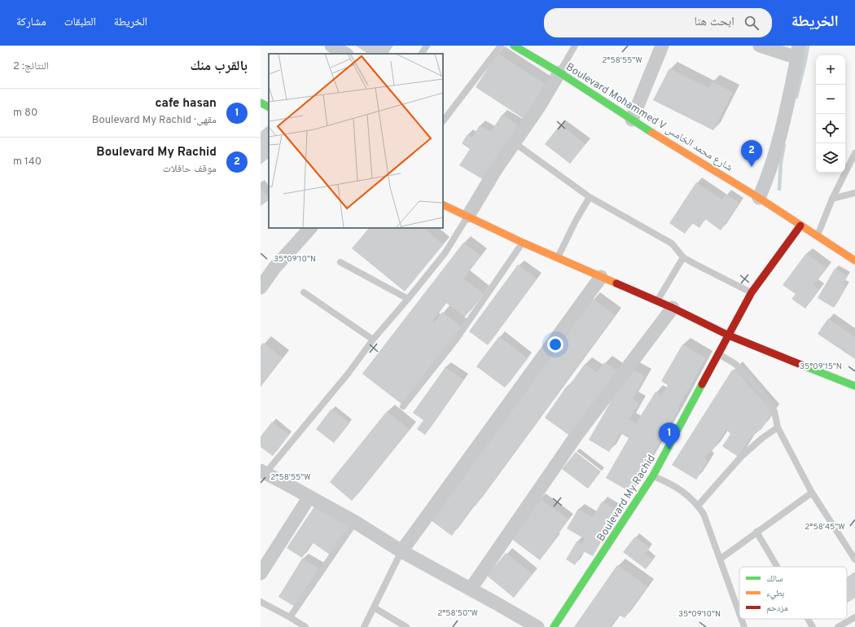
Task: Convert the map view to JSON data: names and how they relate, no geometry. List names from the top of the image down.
{
  "streets": {
    "street": ["Boulevard Mohammed V شارع محمد الخامس", "Boulevard My Rachid"]
  },
  "crossings": [
    ["Boulevard Mohammed V شارع محمد الخامس", "Boulevard My Rachid"]
  ],
  "legend": ["سالك", "بطيء", "مزدحم"],
  "page": {
    "header": "الخريطة",
    "search": "ابحث هنا",
    "nav": ["الخريطة", "الطبقات", "مشاركة"],
    "heading": ["بالقرب منك", "النتائج: 2"],
    "map_buttons": ["+", "−"],
    "list": [
      {
        "mark": "1",
        "name": "cafe hasan",
        "note": "مقهى · Boulevard My Rachid",
        "value": "80 m"
      },
      {
        "mark": "2",
        "name": "Boulevard My Rachid",
        "note": "موقف حافلات",
        "value": "140 m"
      }
    ],
    "pins": ["2", "1"]
  },
  "coordinates": [
    "2°58'55\"W",
    "35°09'10\"N",
    "35°09'15\"N",
    "2°58'45\"W",
    "2°58'50\"W"
  ]
}
